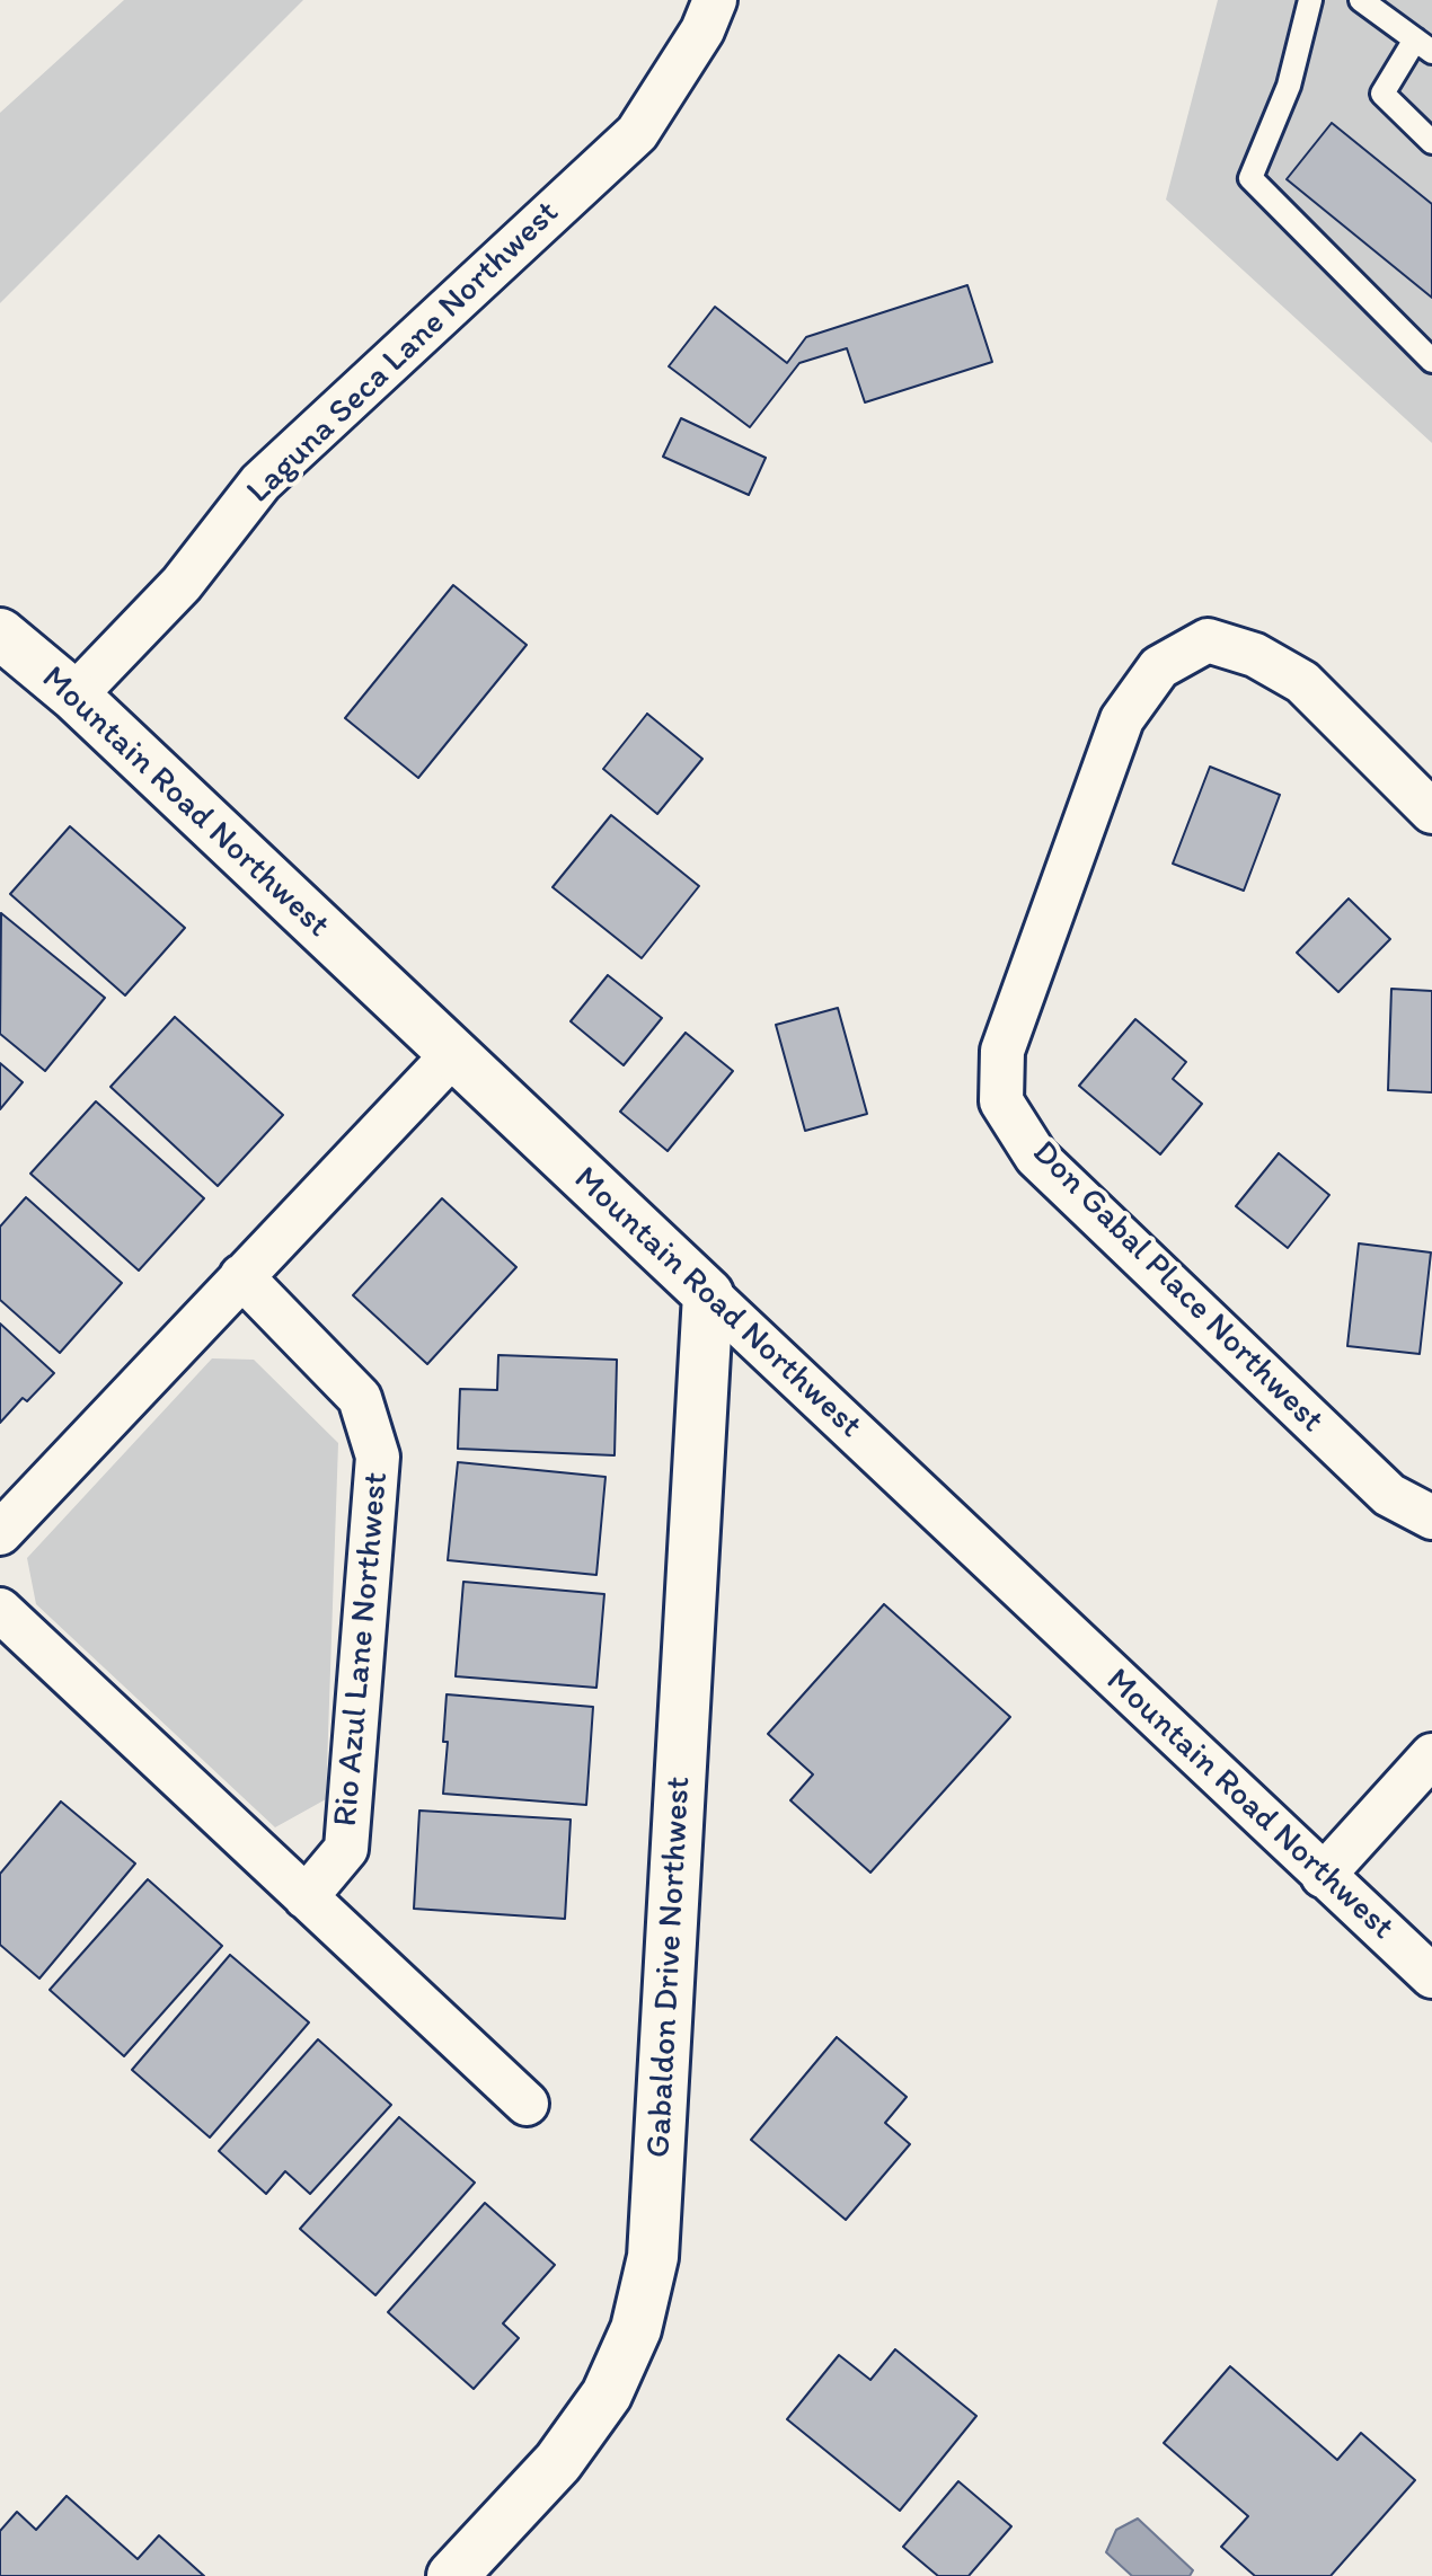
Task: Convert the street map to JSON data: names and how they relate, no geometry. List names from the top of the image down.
{
  "streets": {
    "street": [
      "Laguna Seca Lane Northwest",
      "Mountain Road Northwest",
      "Don Gabal Place Northwest",
      "Rio Azul Lane Northwest",
      "Gabaldon Drive Northwest"
    ]
  },
  "crossings": [
    ["Laguna Seca Lane Northwest", "Mountain Road Northwest"],
    ["Mountain Road Northwest", "Gabaldon Drive Northwest"]
  ]
}
